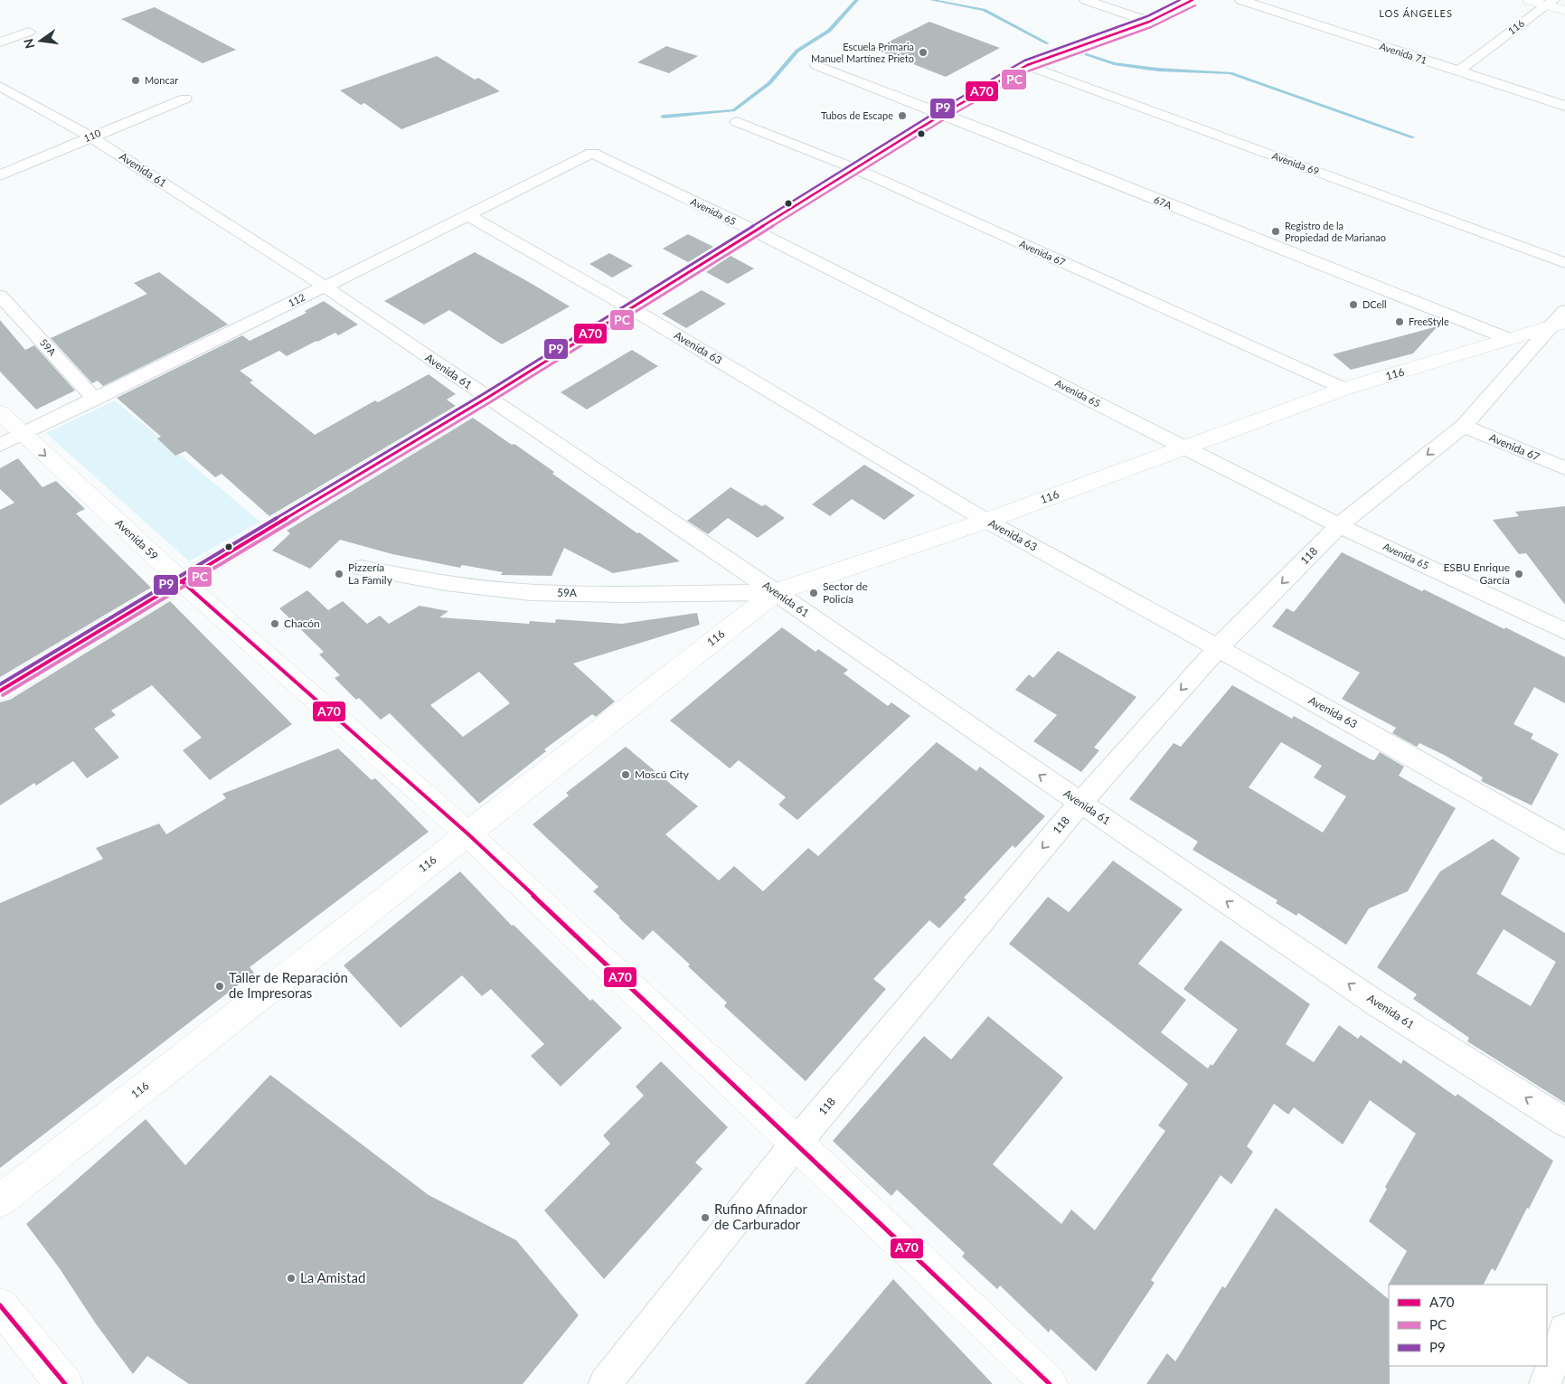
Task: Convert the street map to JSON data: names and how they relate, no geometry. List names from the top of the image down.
{
  "streets": {
    "street": [
      "116",
      "Avenida 71",
      "110",
      "Avenida 69",
      "Avenida 61",
      "67A",
      "Avenida 65",
      "Avenida 67",
      "112",
      "59A",
      "Avenida 63",
      "Avenida 59",
      "118"
    ]
  },
  "crossings": [
    ["116", "Avenida 71"],
    ["116", "Avenida 61"],
    ["116", "67A"],
    ["116", "Avenida 65"],
    ["116", "Avenida 67"],
    ["116", "59A"],
    ["116", "Avenida 63"],
    ["116", "Avenida 59"],
    ["116", "118"],
    ["110", "Avenida 61"],
    ["Avenida 61", "112"],
    ["Avenida 61", "59A"],
    ["Avenida 61", "118"],
    ["Avenida 65", "112"],
    ["Avenida 65", "118"],
    ["Avenida 67", "118"],
    ["112", "59A"],
    ["112", "Avenida 63"],
    ["112", "Avenida 59"],
    ["Avenida 63", "118"],
    ["Avenida 59", "118"]
  ],
  "one_way": ["Avenida 61", "118"],
  "districts": ["LOS ÁNGELES"],
  "places": [
    "Escuela Primaria Manuel Martínez Prieto",
    "Moncar",
    "Tubos de Escape",
    "Registro de la Propiedad de Marianao",
    "DCell",
    "FreeStyle",
    "Pizzería La Family",
    "ESBU Enrique García",
    "Sector de Policía",
    "Chacón",
    "Moscú City",
    "Taller de Reparación de Impresoras",
    "Rufino Afinador de Carburador",
    "La Amistad"
  ],
  "lines": ["transit line A70", "transit line P9", "transit line PC"],
  "legend": ["A70", "PC", "P9"],
  "north": "left"
}
